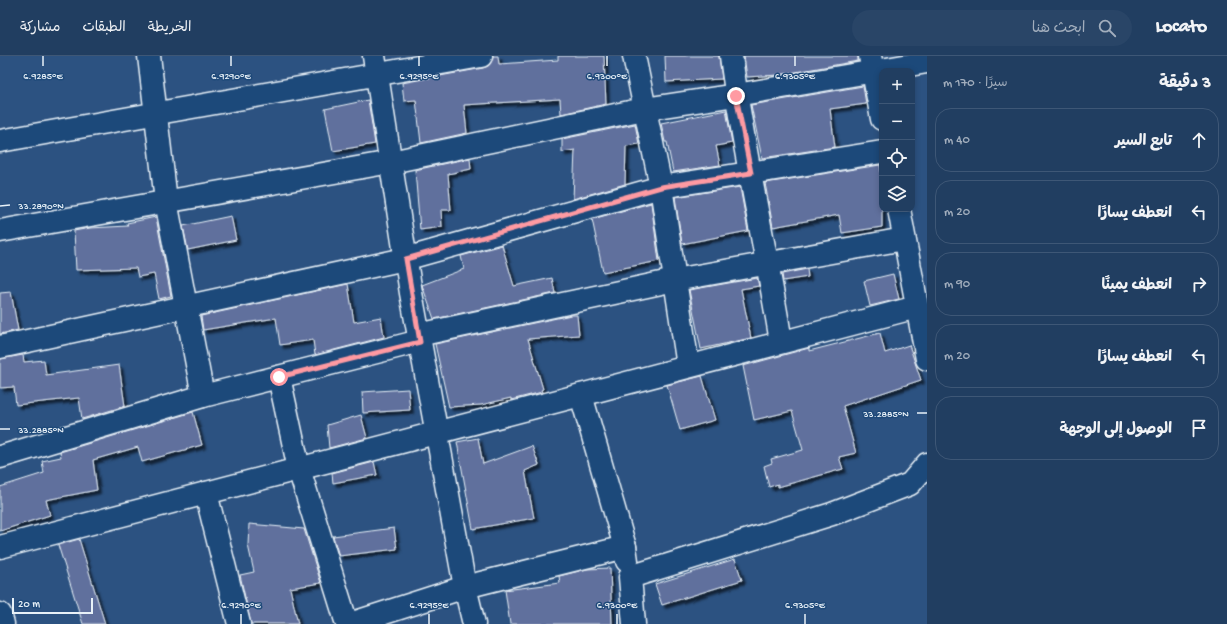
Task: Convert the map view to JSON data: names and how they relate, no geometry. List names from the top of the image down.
{
  "scale_bar": "20 m",
  "page": {
    "header": "Locato",
    "search": "ابحث هنا",
    "nav": ["الخريطة", "الطبقات", "مشاركة"],
    "heading": ["3 دقيقة", "سيرًا · 170 m"],
    "map_buttons": ["+", "−"],
    "list": [
      ["تابع السير", "40 m"],
      ["انعطف يسارًا", "20 m"],
      ["انعطف يمينًا", "90 m"],
      ["انعطف يسارًا", "20 m"],
      "الوصول إلى الوجهة"
    ],
    "scale": "20 m"
  },
  "coordinates": [
    "6.9285°E",
    "6.9290°E",
    "6.9295°E",
    "6.9300°E",
    "6.9305°E",
    "33.2890°N",
    "33.2885°N"
  ]
}
